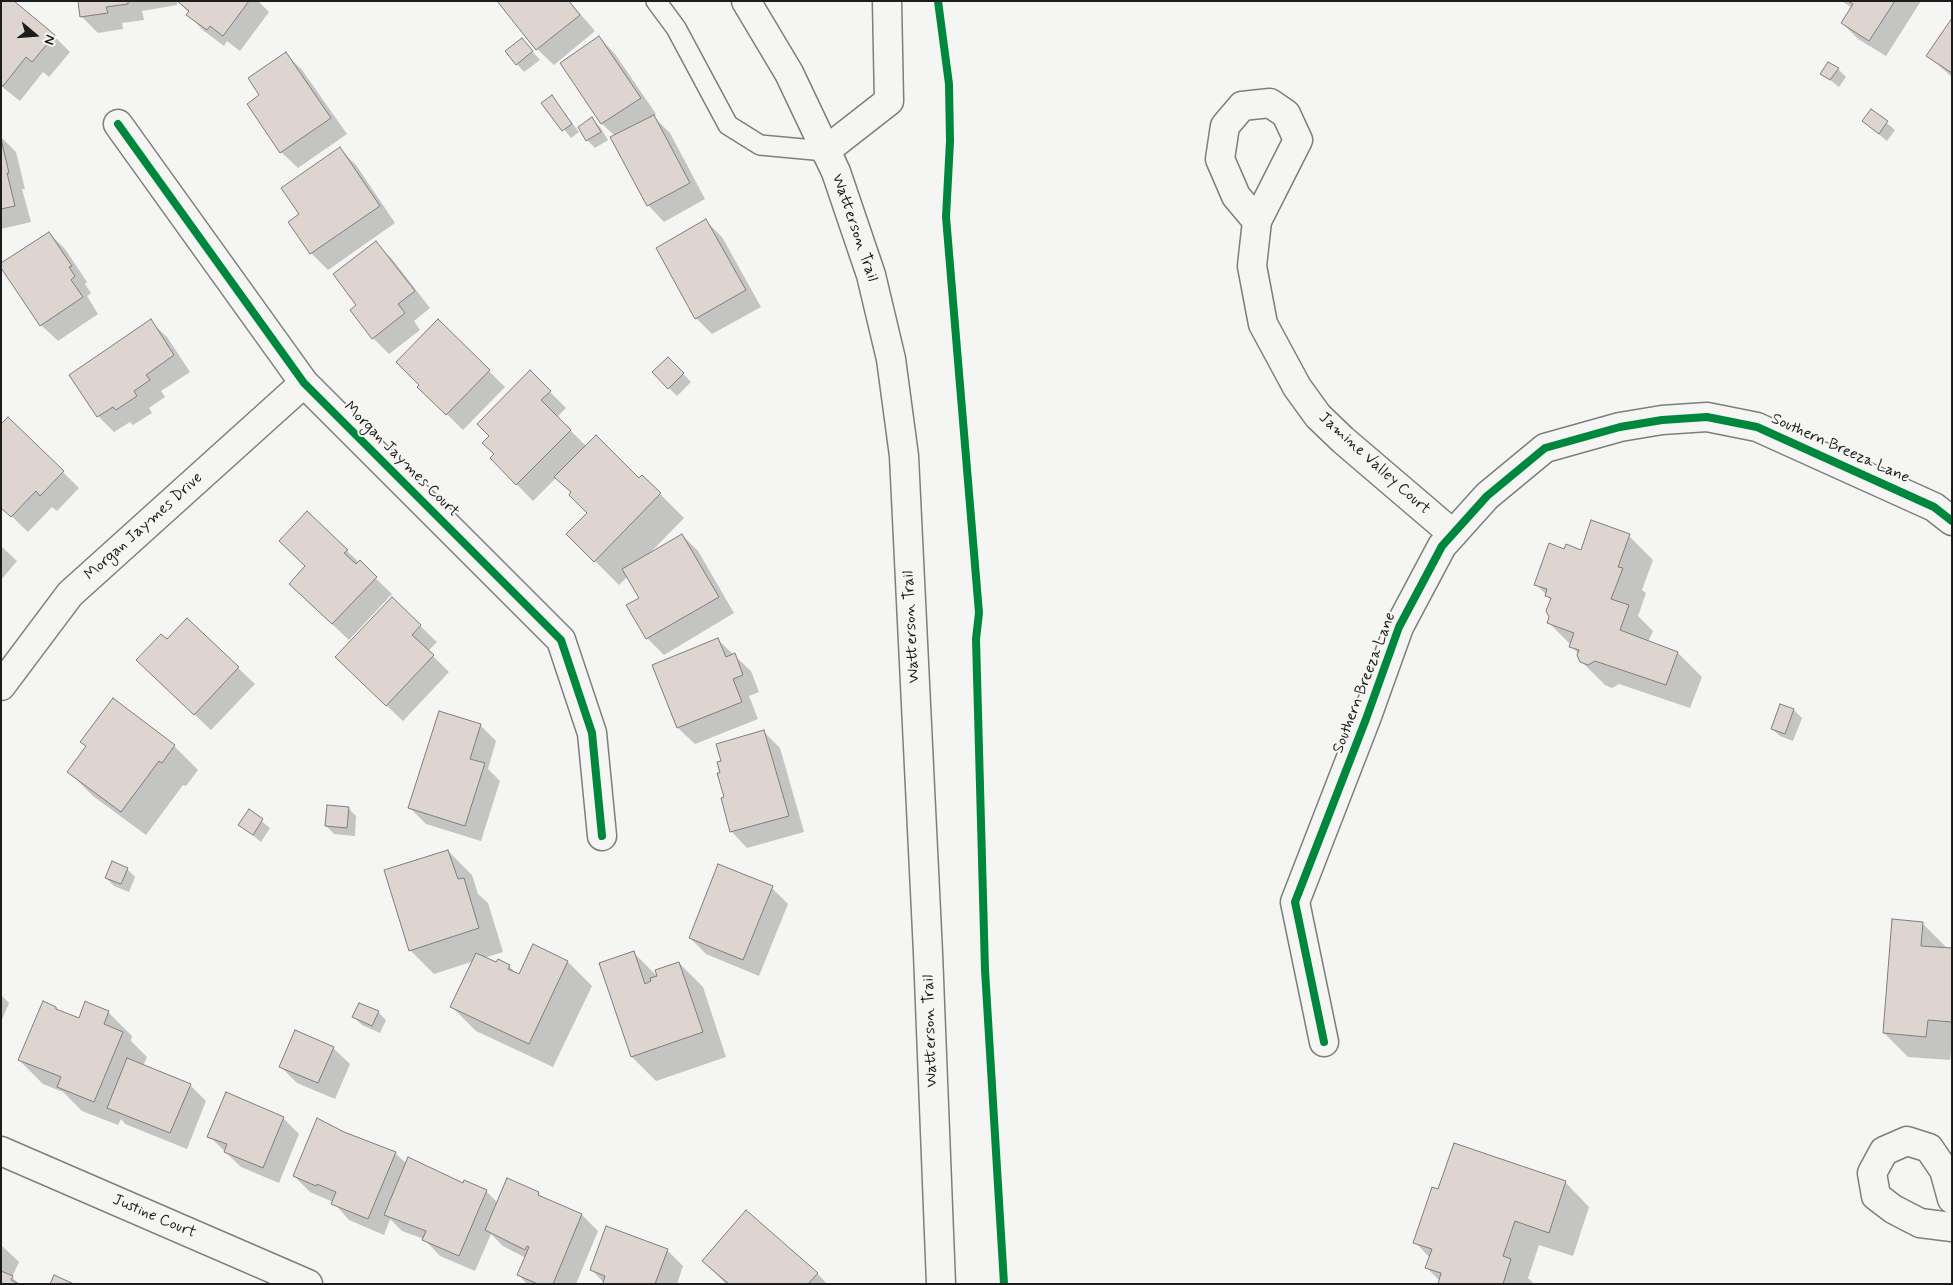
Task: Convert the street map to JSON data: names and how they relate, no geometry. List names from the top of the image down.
{
  "streets": {
    "street": [
      "Watterson Trail",
      "Southern Breeza Lane",
      "Morgan Jaymes Court",
      "Jamine Valley Court",
      "Morgan Jaymes Drive",
      "Justine Court"
    ]
  },
  "crossings": [
    ["Southern Breeza Lane", "Jamine Valley Court"],
    ["Morgan Jaymes Court", "Morgan Jaymes Drive"]
  ],
  "north": "right"
}
